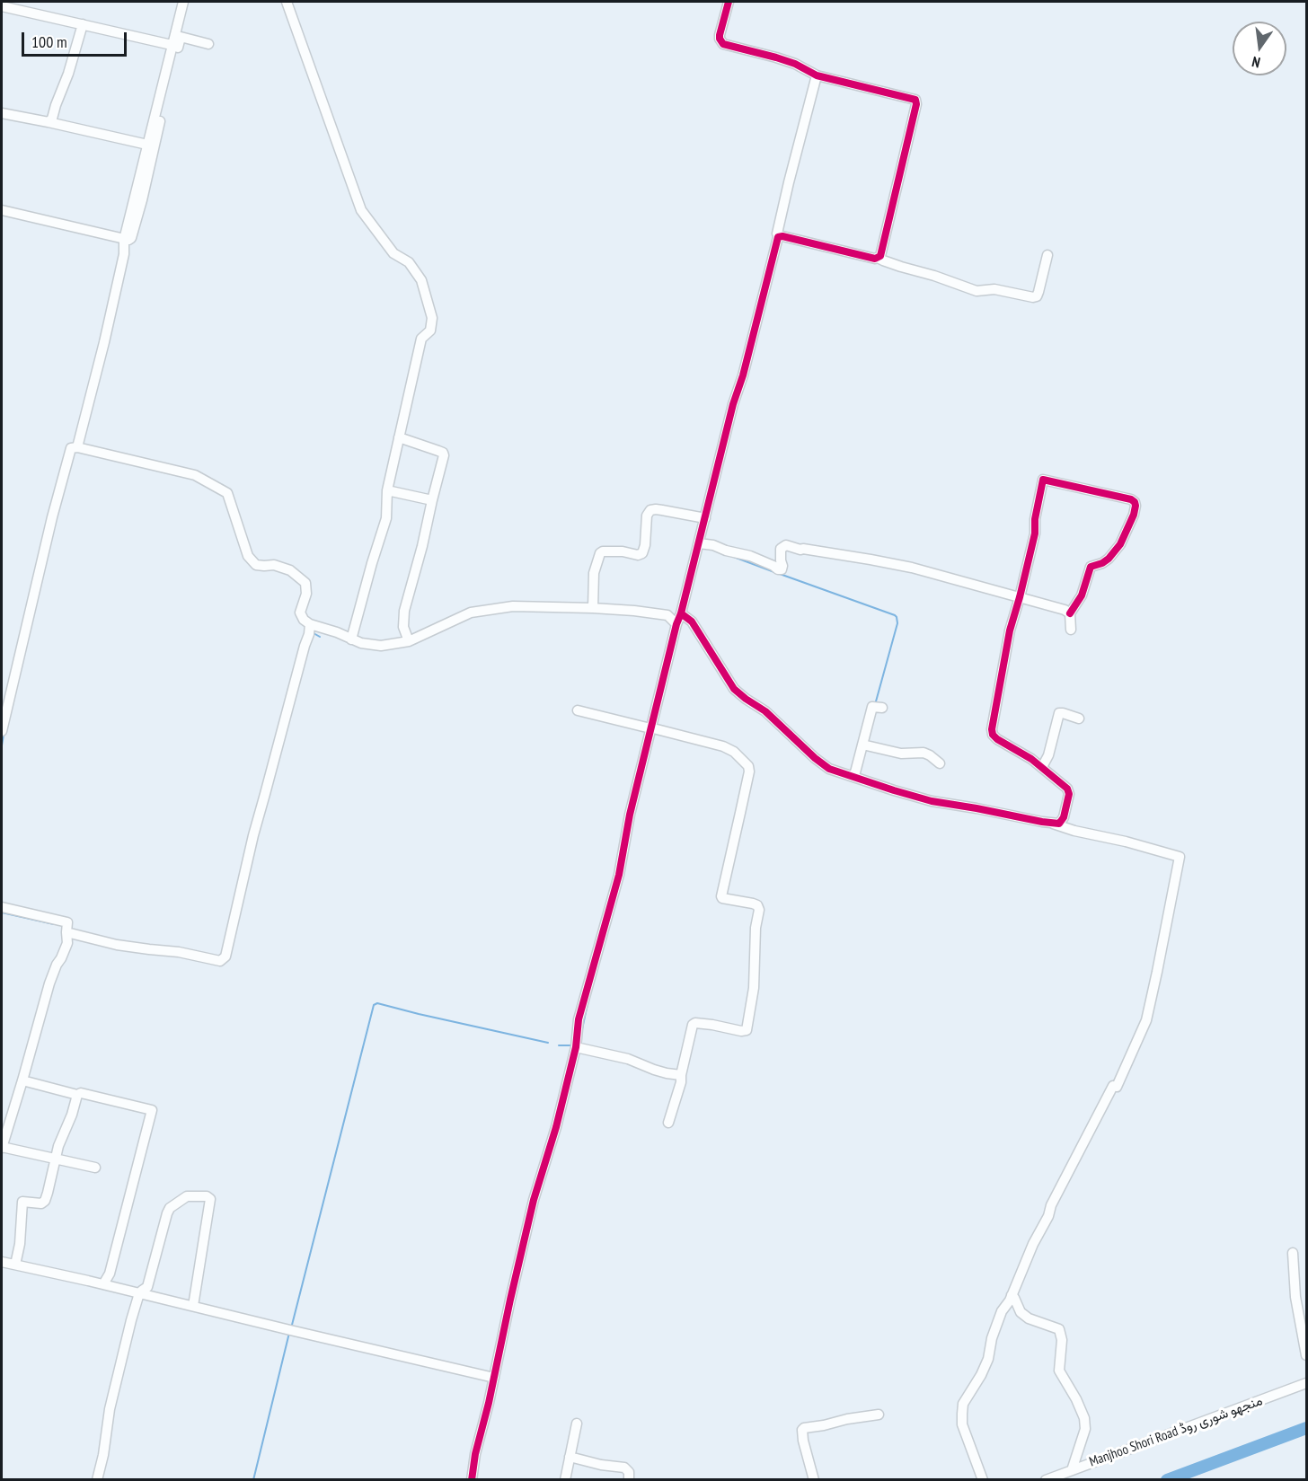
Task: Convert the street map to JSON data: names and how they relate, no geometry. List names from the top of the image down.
{
  "streets": {
    "street": ["Manjhoo Shori Road منجھو شوری روڈ"]
  },
  "scale_bar": "100 m",
  "north": "bottom"
}
